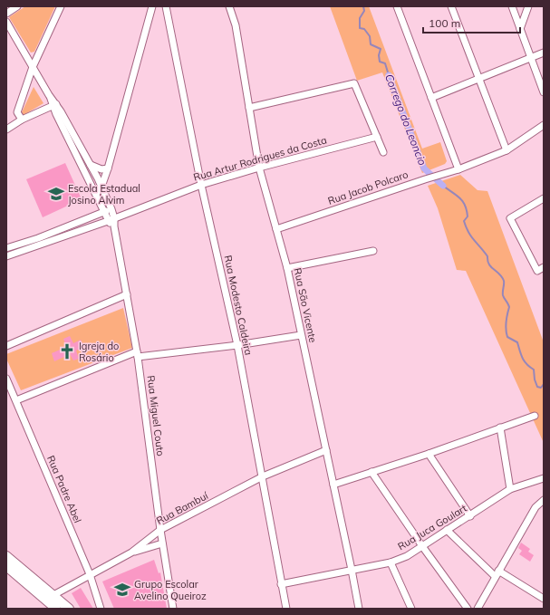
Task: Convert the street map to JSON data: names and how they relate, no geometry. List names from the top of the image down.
{
  "streets": {
    "street": [
      "Rua Artur Rodrigues da Costa",
      "Rua Jacob Polcaro",
      "Rua Modesto Caldeira",
      "Rua São Vicente",
      "Rua Miguel Couto",
      "Rua Padre Abel",
      "Rua Bambuí",
      "Rua Juca Goulart"
    ]
  },
  "crossings": [
    ["Rua Artur Rodrigues da Costa", "Rua Modesto Caldeira"],
    ["Rua Artur Rodrigues da Costa", "Rua São Vicente"],
    ["Rua Artur Rodrigues da Costa", "Rua Miguel Couto"],
    ["Rua Jacob Polcaro", "Rua São Vicente"],
    ["Rua Modesto Caldeira", "Rua Bambuí"],
    ["Rua Modesto Caldeira", "Rua Juca Goulart"],
    ["Rua São Vicente", "Rua Bambuí"],
    ["Rua São Vicente", "Rua Juca Goulart"],
    ["Rua Miguel Couto", "Rua Bambuí"],
    ["Rua Padre Abel", "Rua Bambuí"]
  ],
  "water": ["Corrego do Leoncio"],
  "places": {
    "school or university": ["Escola Estadual Josino Alvim", "Grupo Escolar Avelino Queiroz"],
    "church": ["Igreja do Rosário"]
  },
  "scale_bar": "100 m"
}
